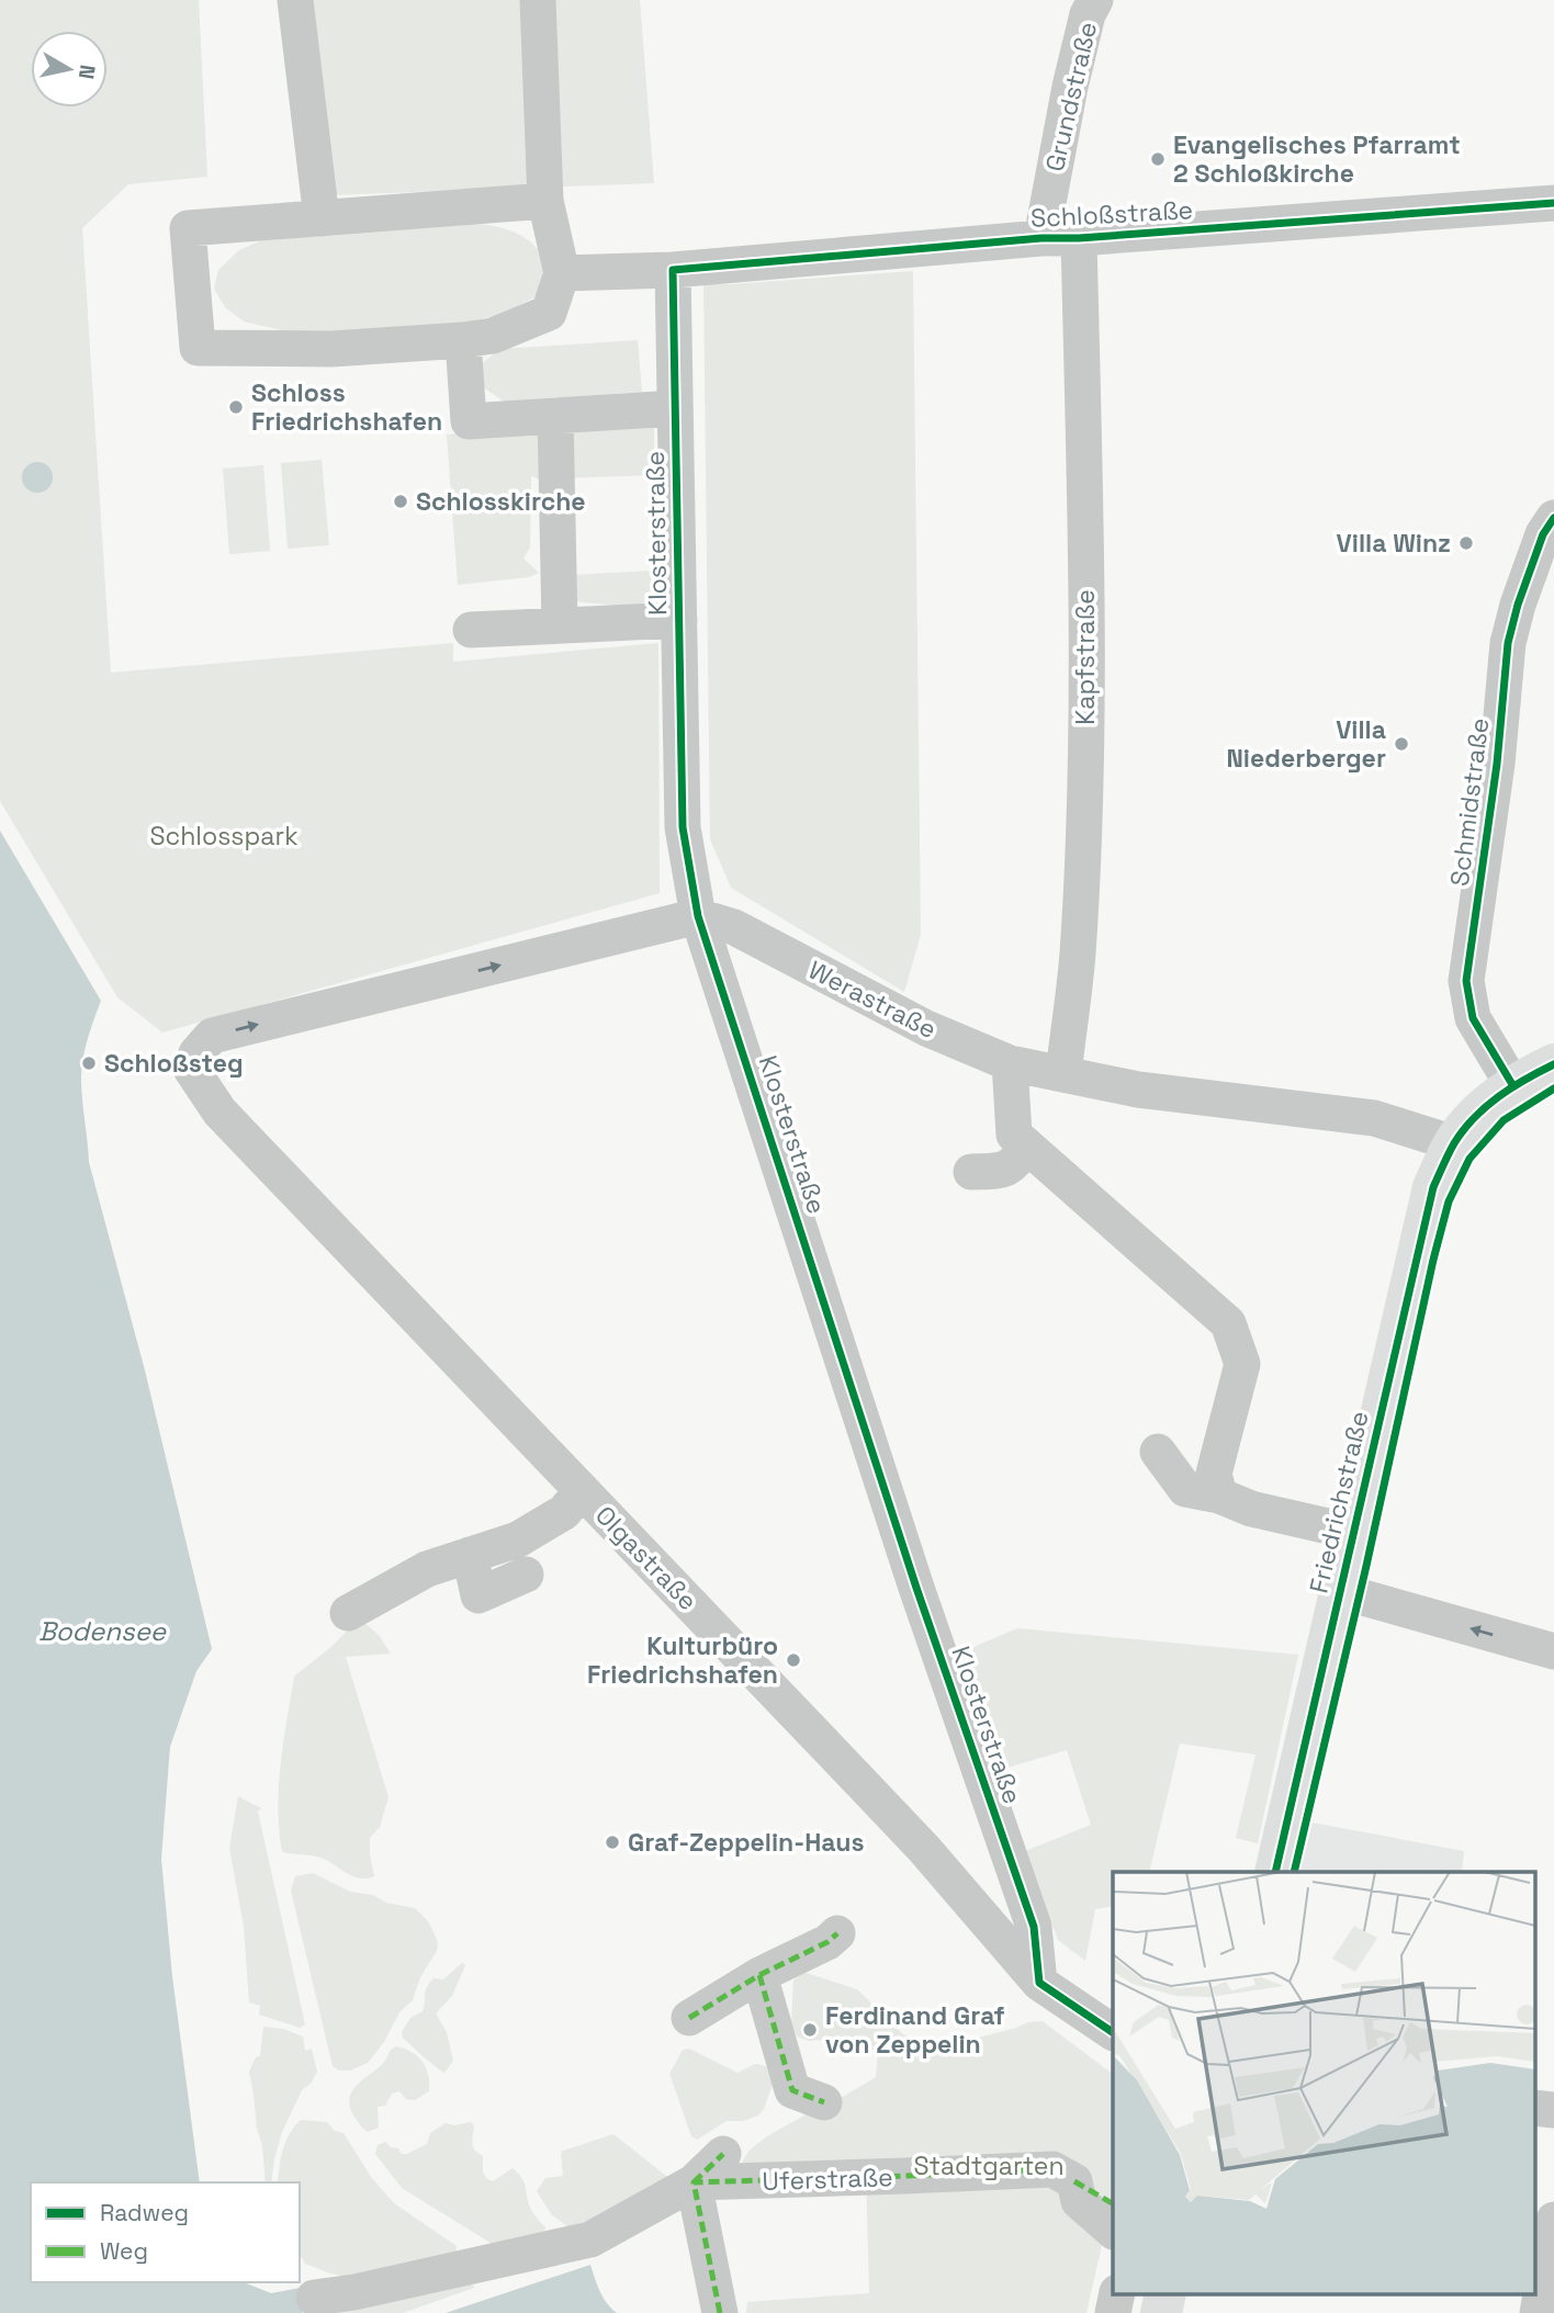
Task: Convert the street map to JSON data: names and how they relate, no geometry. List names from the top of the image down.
{
  "streets": {
    "main road": ["Friedrichstraße"],
    "street": [
      "Grundstraße",
      "Schloßstraße",
      "Klosterstraße",
      "Kapfstraße",
      "Schmidstraße",
      "Werastraße",
      "Olgastraße",
      "Uferstraße"
    ]
  },
  "crossings": [
    ["Grundstraße", "Schloßstraße"],
    ["Schloßstraße", "Klosterstraße"],
    ["Schloßstraße", "Kapfstraße"],
    ["Klosterstraße", "Werastraße"],
    ["Klosterstraße", "Olgastraße"],
    ["Kapfstraße", "Werastraße"],
    ["Werastraße", "Friedrichstraße"],
    ["Werastraße", "Olgastraße"]
  ],
  "water": ["Bodensee"],
  "parks": ["Schlosspark", "Stadtgarten"],
  "places": [
    "Evangelisches Pfarramt 2 Schloßkirche",
    "Schloss Friedrichshafen",
    "Schlosskirche",
    "Villa Winz",
    "Villa Niederberger",
    "Schloßsteg",
    "Kulturbüro Friedrichshafen",
    "Graf-Zeppelin-Haus",
    "Ferdinand Graf von Zeppelin"
  ],
  "legend": ["Radweg", "Weg"],
  "north": "right"
}
